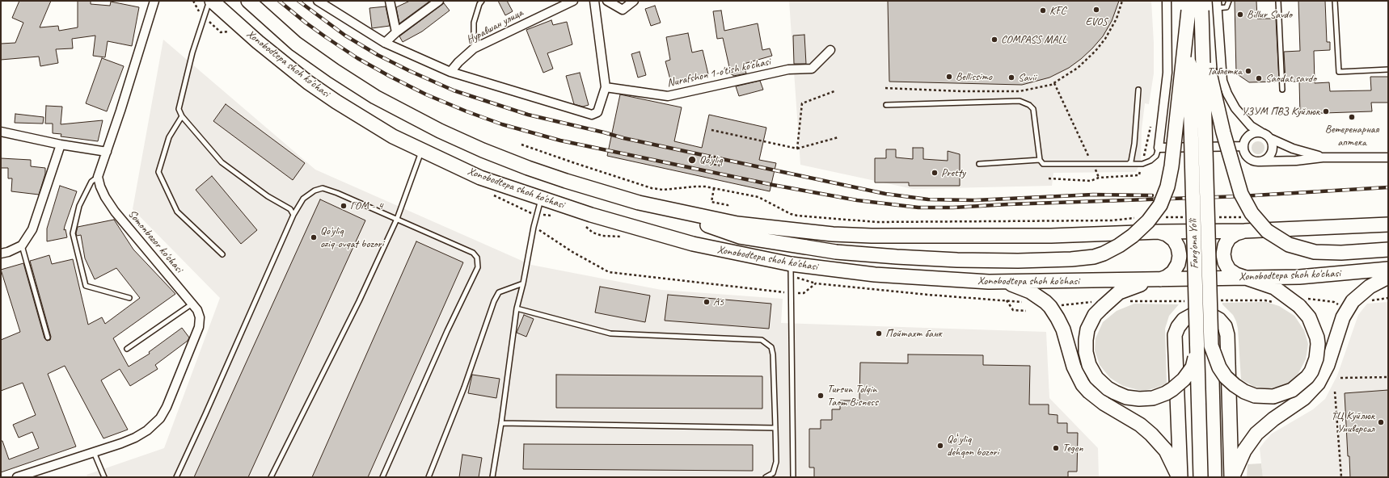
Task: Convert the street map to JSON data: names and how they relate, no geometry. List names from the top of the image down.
{
  "streets": {
    "highway": ["Xonobodtepa shoh ko'chasi", "Farg'ona Yo'li"],
    "street": ["Нуравшан улица", "Nurafshon 1-o'tish ko'chasi", "Somonbozor ko'chasi"]
  },
  "places": [
    "EVOS",
    "KFC",
    "Billur Savdo",
    "COMPASS MALL",
    "Таблетка",
    "Bellissimo",
    "Savii",
    "Saodat savdo",
    "УЗУМ ПВЗ Куйлюк",
    "Ветеренарная аптека",
    "Qo‘yliq",
    "Pretty",
    "ГОМ - 4",
    "Qo'yliq oziq-ovqat bozori",
    "А5",
    "Пойтахт банк",
    "Tursun Tolqin Taom Bisness",
    "ТЦ Куйлюк Универсал",
    "Qoʻyliq dehqon bozori",
    "Tegen"
  ]
}
